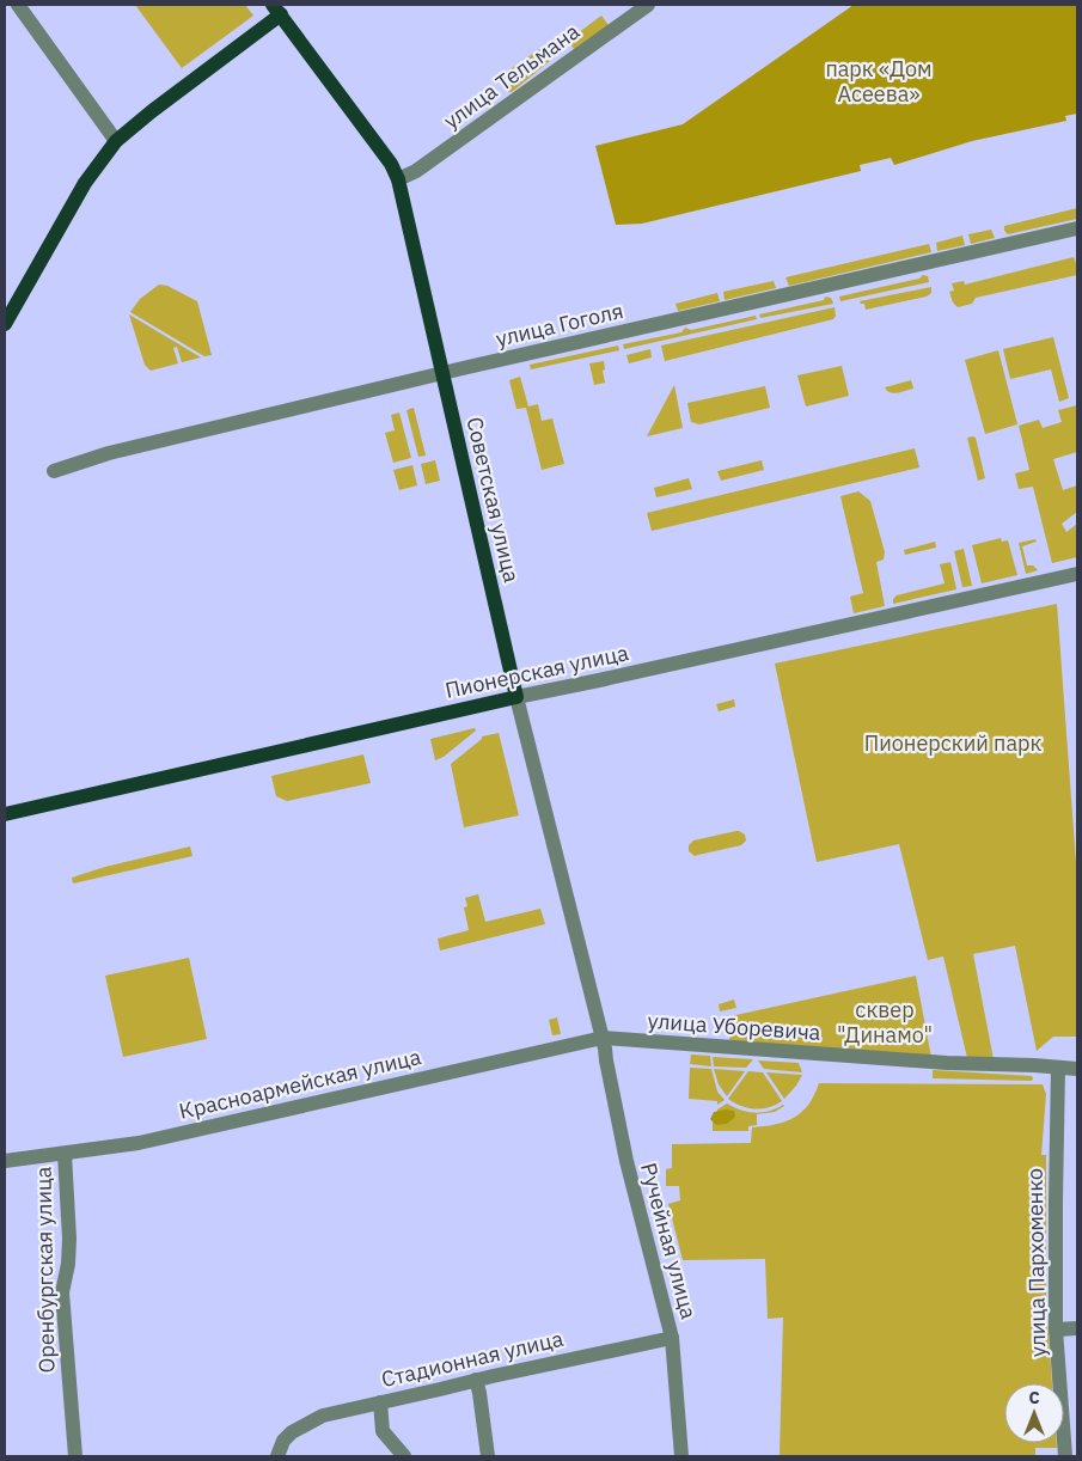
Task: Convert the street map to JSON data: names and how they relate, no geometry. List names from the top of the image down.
{
  "streets": {
    "main road": ["Советская улица", "Пионерская улица"],
    "street": [
      "улица Тельмана",
      "улица Гоголя",
      "улица Уборевича",
      "Красноармейская улица",
      "Ручейная улица",
      "улица Пархоменко",
      "Оренбургская улица",
      "Стадионная улица"
    ]
  },
  "crossings": [
    ["улица Тельмана", "Советская улица"],
    ["улица Гоголя", "Советская улица"],
    ["Советская улица", "Пионерская улица"],
    ["Советская улица", "улица Уборевича"],
    ["Советская улица", "Красноармейская улица"],
    ["Советская улица", "Ручейная улица"],
    ["улица Уборевича", "Красноармейская улица"],
    ["улица Уборевича", "Ручейная улица"],
    ["улица Уборевича", "улица Пархоменко"],
    ["Красноармейская улица", "Ручейная улица"],
    ["Красноармейская улица", "Оренбургская улица"],
    ["Ручейная улица", "Стадионная улица"]
  ],
  "parks": ["парк «Дом Асеева»", "Пионерский парк", "сквер \"Динамо\""],
  "north": "top"
}
